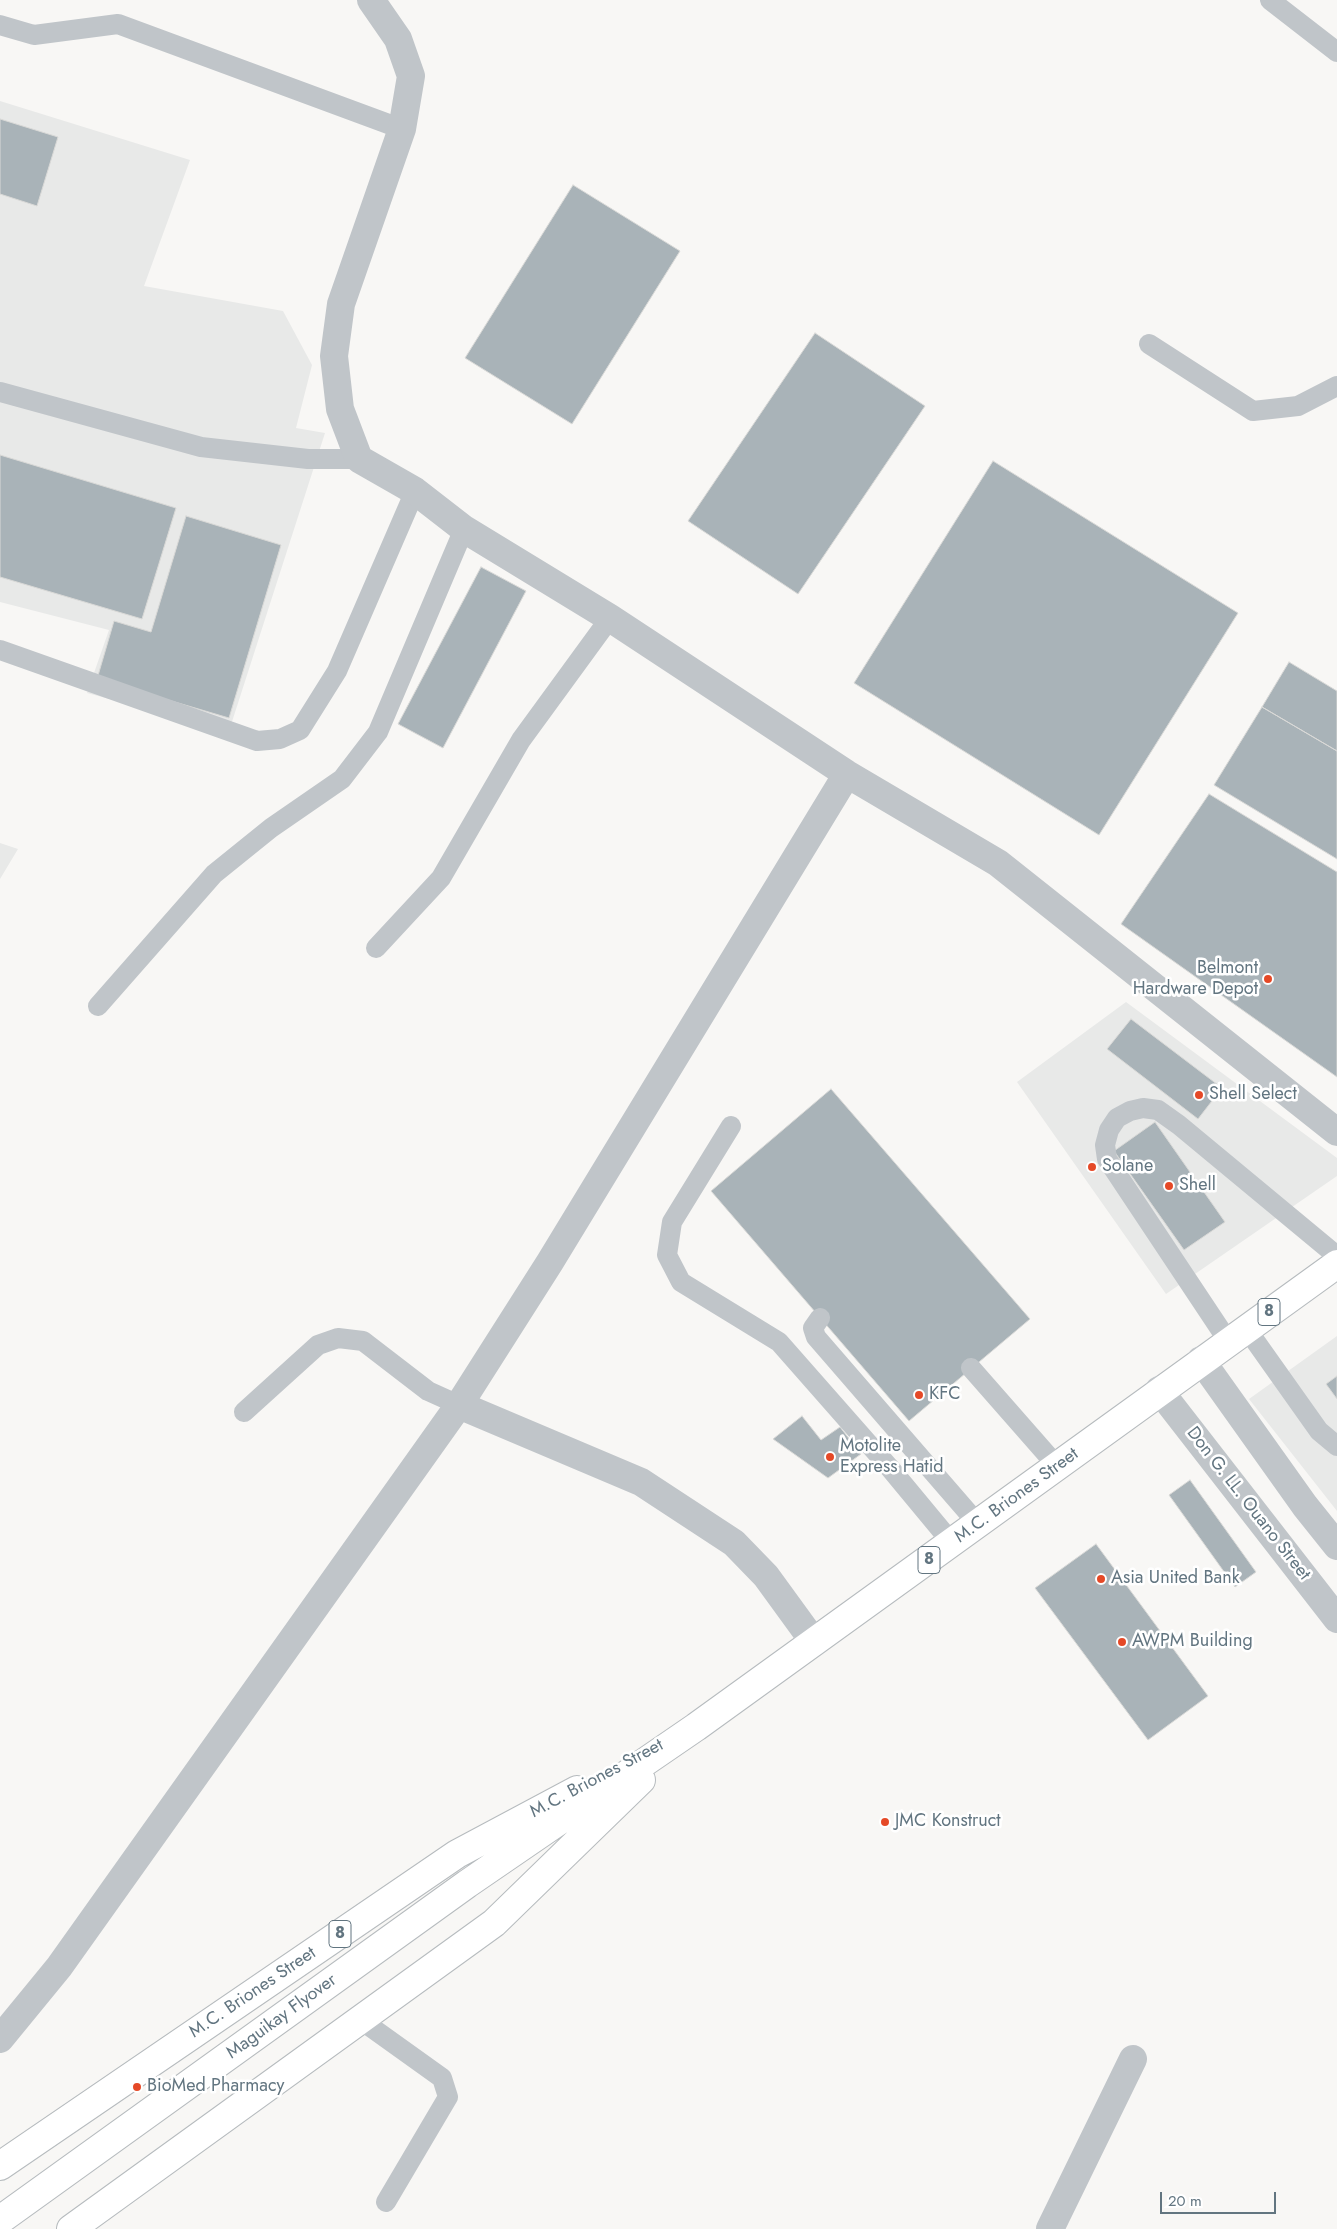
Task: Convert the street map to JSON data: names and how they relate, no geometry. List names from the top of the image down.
{
  "streets": {
    "main road": ["8", "M.C. Briones Street", "Maguikay Flyover"],
    "street": ["Don G. LL. Ouano Street"]
  },
  "crossings": [
    ["M.C. Briones Street", "Don G. LL. Ouano Street"],
    ["M.C. Briones Street", "Maguikay Flyover"]
  ],
  "places": [
    "Belmont Hardware Depot",
    "Shell Select",
    "Solane",
    "Shell",
    "KFC",
    "Motolite Express Hatid",
    "Asia United Bank",
    "AWPM Building",
    "JMC Konstruct",
    "BioMed Pharmacy"
  ],
  "scale_bar": "20 m"
}
